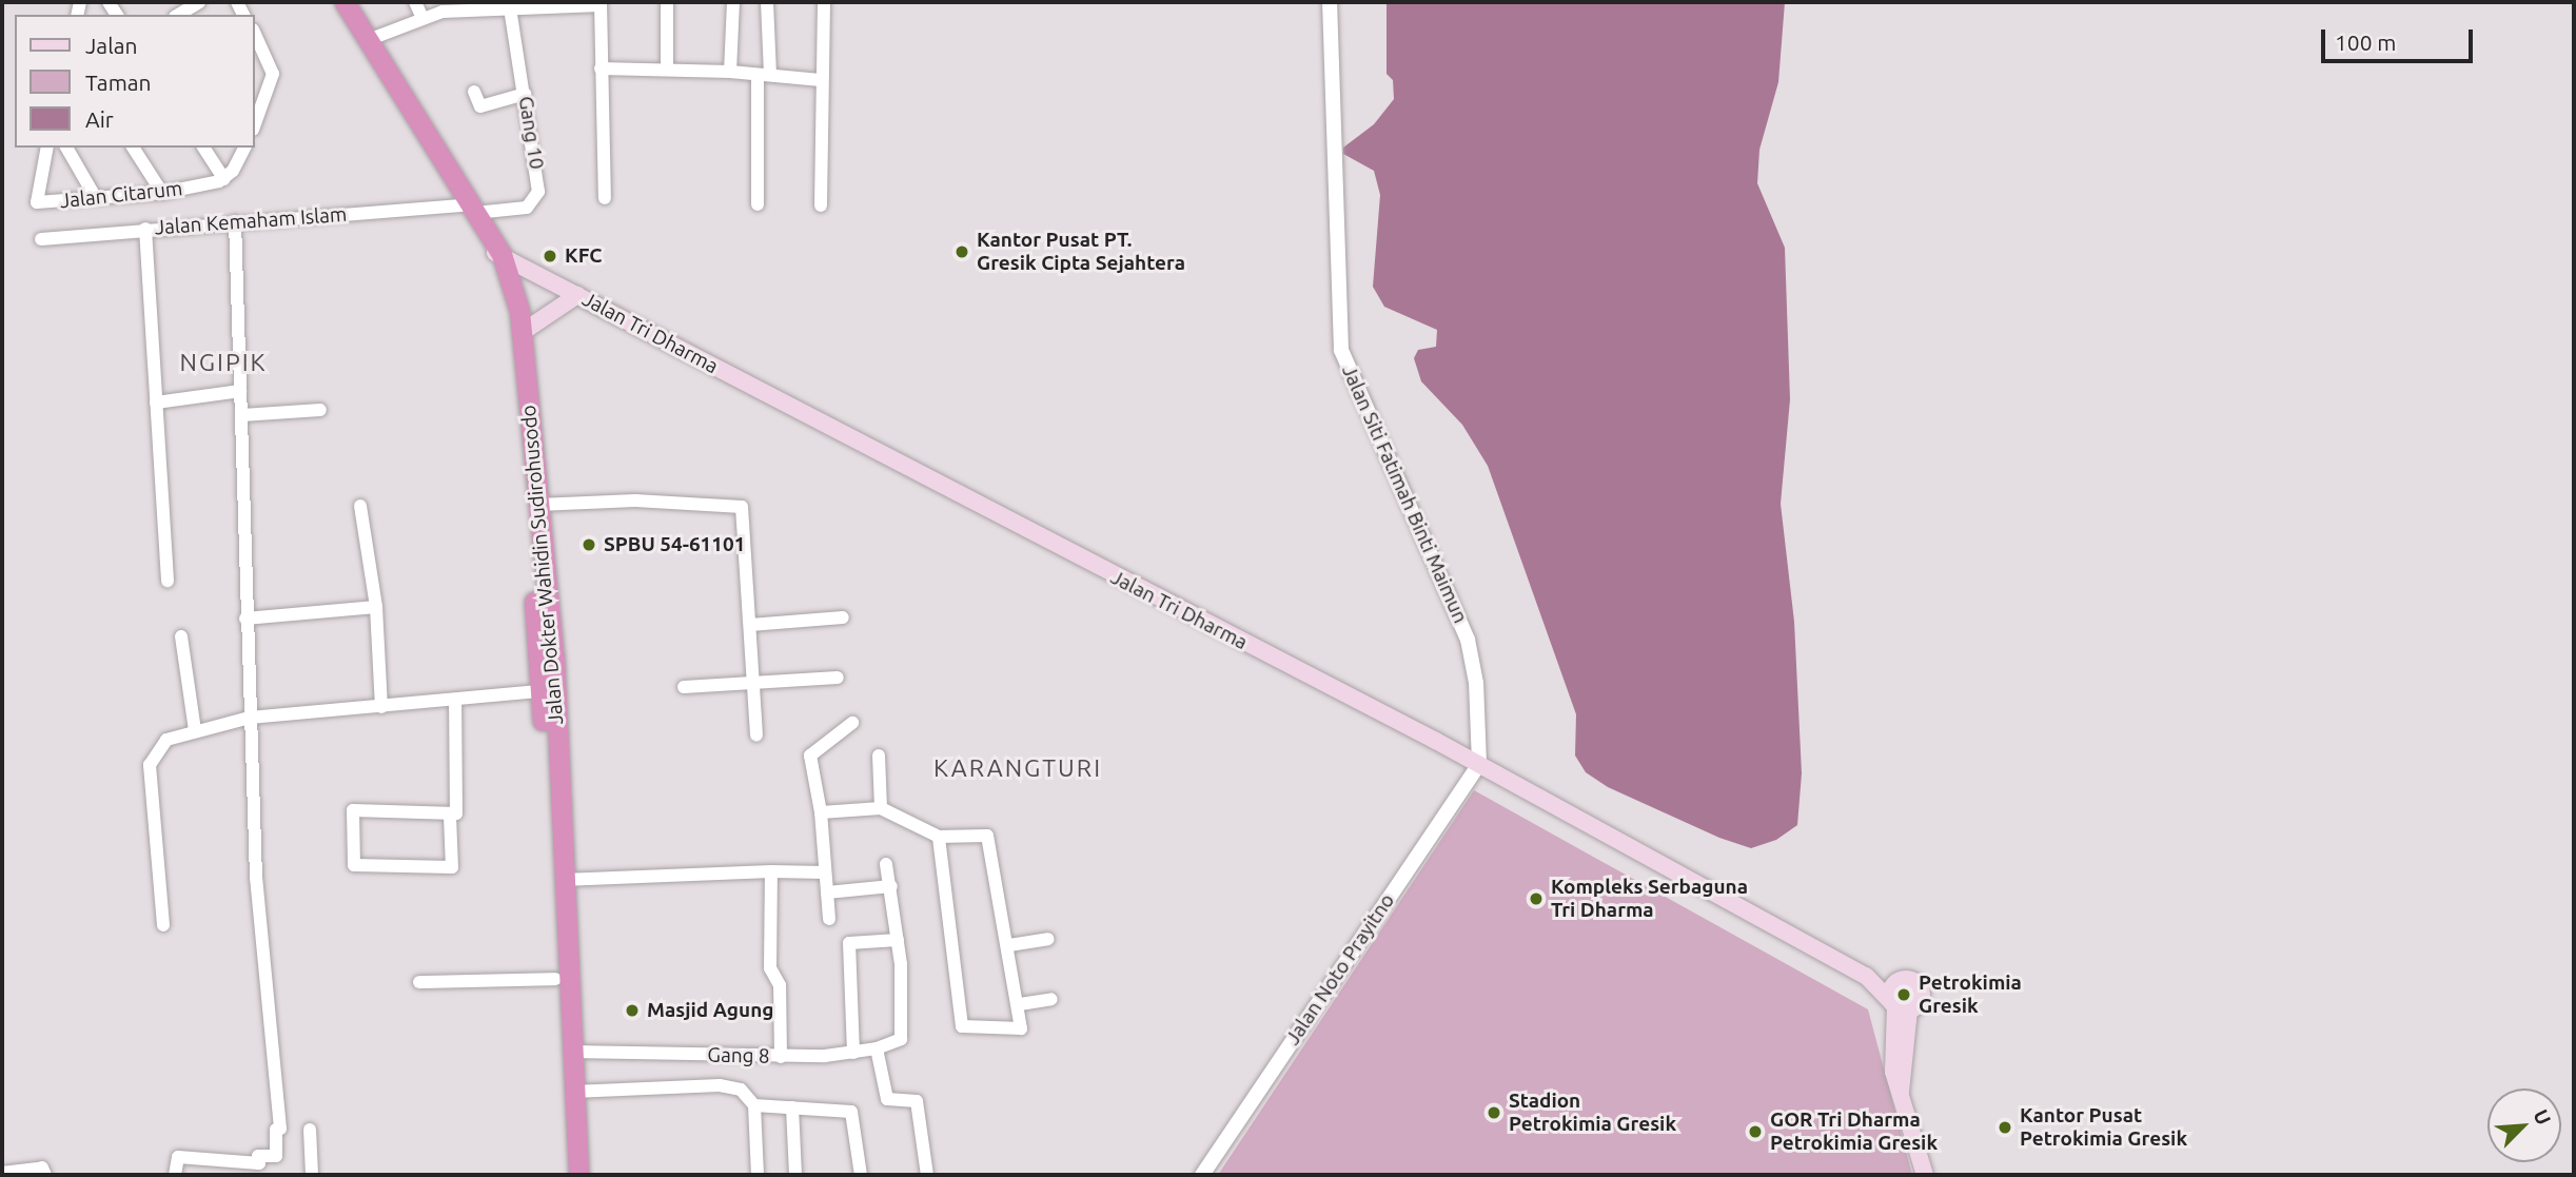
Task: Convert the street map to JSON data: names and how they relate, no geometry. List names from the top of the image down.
{
  "streets": {
    "highway": ["Jalan Dokter Wahidin Sudirohusodo"],
    "main road": ["Jalan Tri Dharma"],
    "street": [
      "Gang 10",
      "Jalan Citarum",
      "Jalan Kemaham Islam",
      "Jalan Siti Fatimah Binti Maimun",
      "Jalan Noto Prayitno",
      "Gang 8"
    ]
  },
  "crossings": [
    ["Gang 10", "Jalan Kemaham Islam"],
    ["Gang 10", "Jalan Dokter Wahidin Sudirohusodo"],
    ["Jalan Kemaham Islam", "Jalan Dokter Wahidin Sudirohusodo"],
    ["Jalan Tri Dharma", "Jalan Siti Fatimah Binti Maimun"],
    ["Jalan Tri Dharma", "Jalan Dokter Wahidin Sudirohusodo"],
    ["Jalan Tri Dharma", "Jalan Noto Prayitno"],
    ["Jalan Siti Fatimah Binti Maimun", "Jalan Noto Prayitno"],
    ["Jalan Dokter Wahidin Sudirohusodo", "Gang 8"]
  ],
  "districts": ["NGIPIK", "KARANGTURI"],
  "places": [
    "Kantor Pusat PT. Gresik Cipta Sejahtera",
    "KFC",
    "SPBU 54-61101",
    "Kompleks Serbaguna Tri Dharma",
    "Petrokimia Gresik",
    "Masjid Agung",
    "Stadion Petrokimia Gresik",
    "Kantor Pusat Petrokimia Gresik",
    "GOR Tri Dharma Petrokimia Gresik"
  ],
  "legend": ["Jalan", "Taman", "Air"],
  "scale_bar": "100 m",
  "north": "top right"
}
